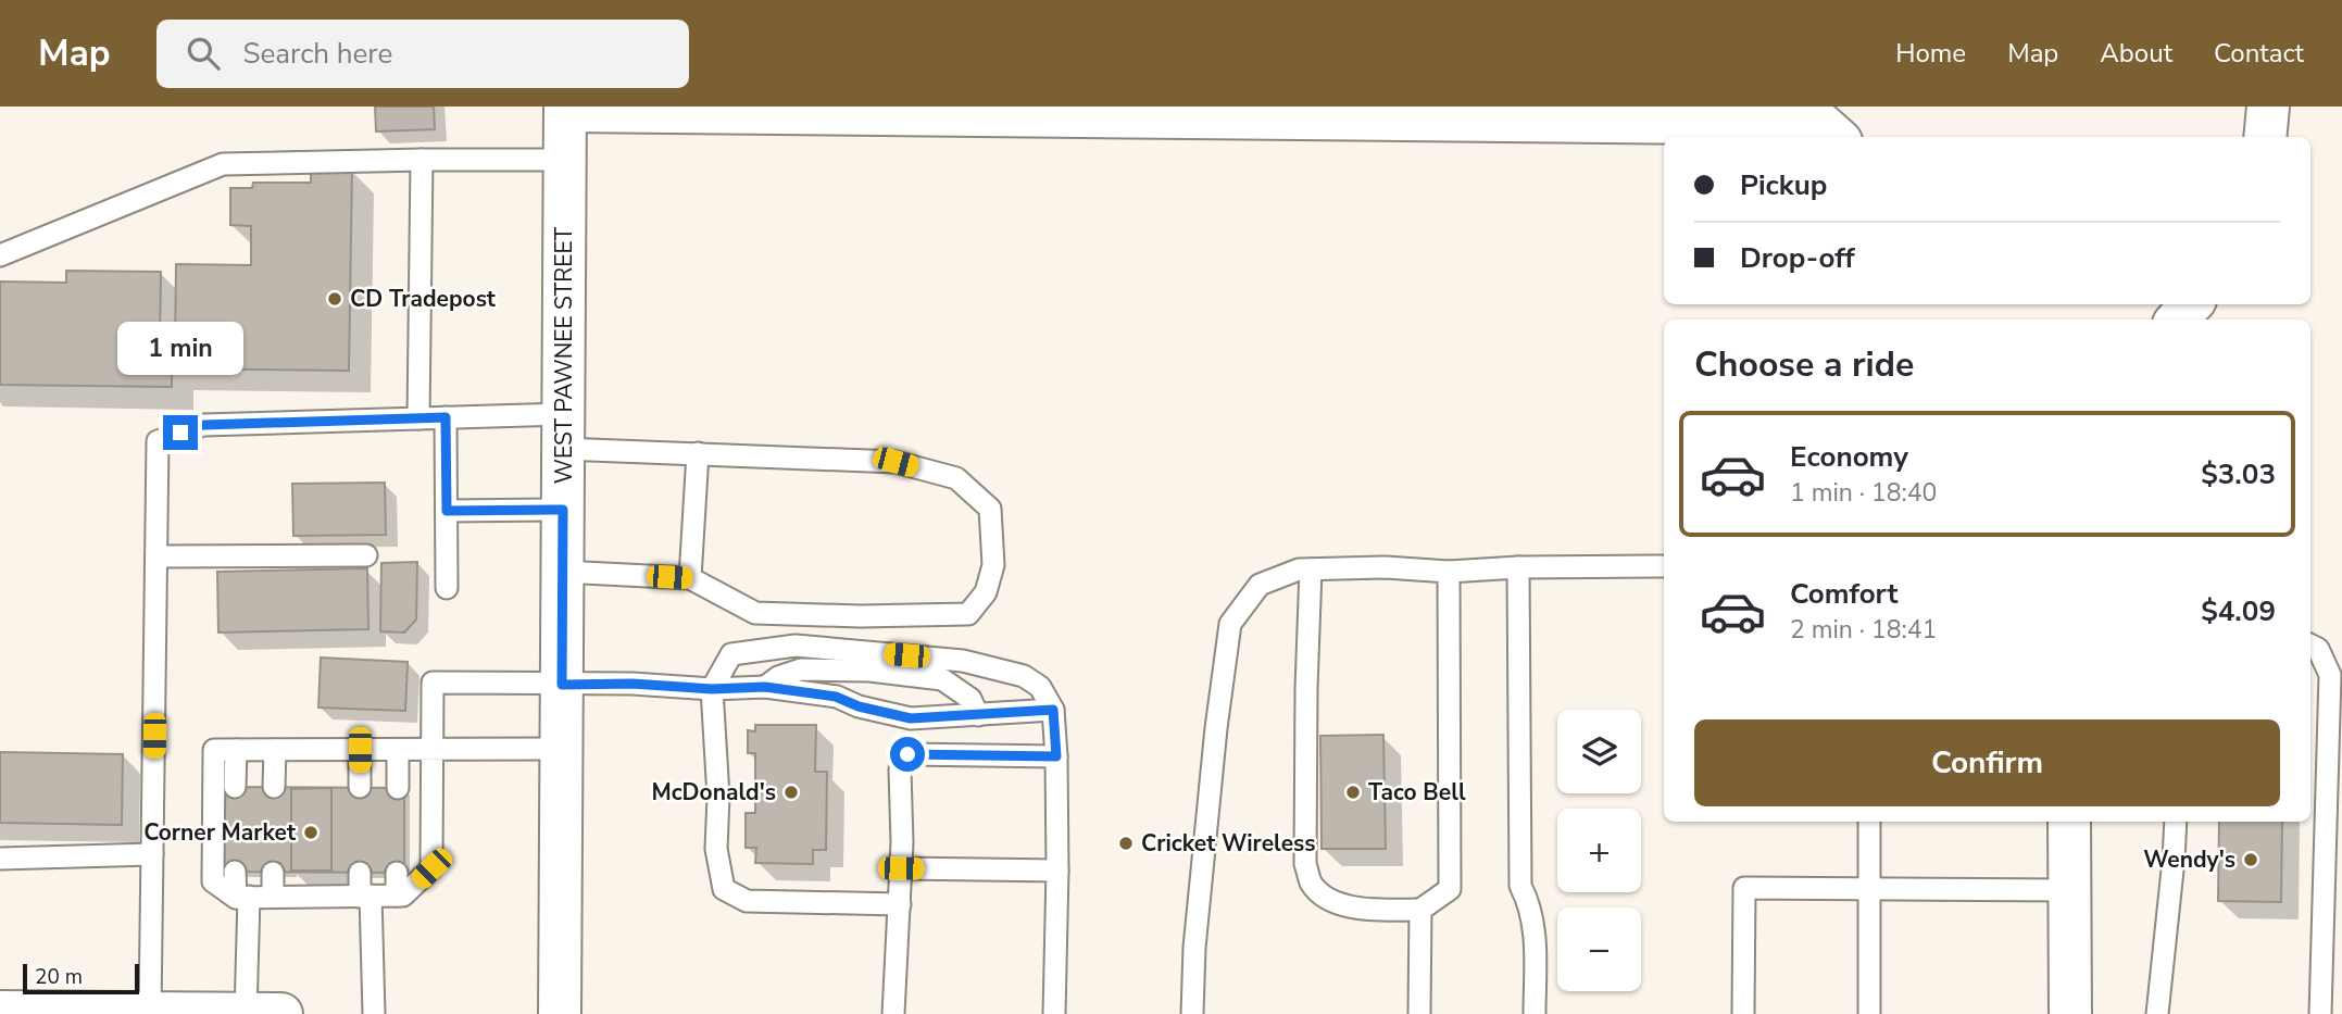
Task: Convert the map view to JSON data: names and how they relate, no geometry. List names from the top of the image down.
{
  "streets": {
    "street": ["WEST PAWNEE STREET"]
  },
  "places": [
    "CD Tradepost",
    "McDonald's",
    "Taco Bell",
    "Corner Market",
    "Cricket Wireless",
    "Wendy's"
  ],
  "scale_bar": "20 m",
  "page": {
    "header": "Map",
    "search": "Search here",
    "nav": [
      "Home",
      "Map",
      "About",
      "Contact"
    ],
    "banner": ["Pickup", "Drop-off"],
    "heading": "Choose a ride",
    "bubble": "1 min",
    "list": [
      {
        "name": "Economy",
        "note": "1 min · 18:40",
        "value": "$3.03"
      },
      {
        "name": "Comfort",
        "note": "2 min · 18:41",
        "value": "$4.09"
      }
    ],
    "buttons": "Confirm",
    "map_buttons": ["+", "−"],
    "scale": "20 m"
  }
}
